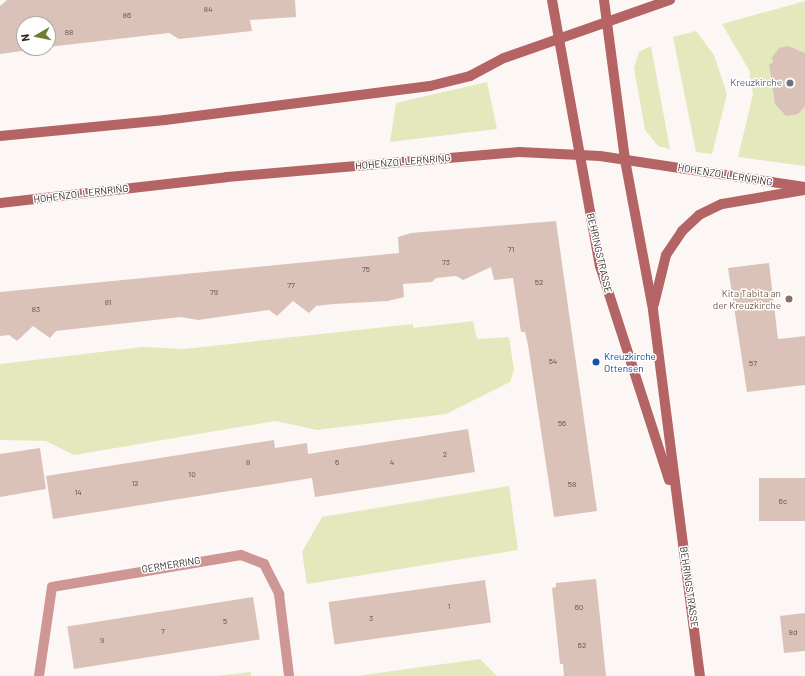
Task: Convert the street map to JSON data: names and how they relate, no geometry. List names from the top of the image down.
{
  "streets": {
    "main road": ["HOHENZOLLERNRING", "BEHRINGSTRASSE"],
    "street": ["GERMERRING"]
  },
  "crossings": [
    ["HOHENZOLLERNRING", "BEHRINGSTRASSE"]
  ],
  "places": ["Kreuzkirche", "Kita Tabita an der Kreuzkirche", "Kreuzkirche Ottensen"],
  "house_numbers": [
    "84",
    "86",
    "88",
    "71",
    "73",
    "75",
    "52",
    "77",
    "79",
    "81",
    "83",
    "54",
    "57",
    "56",
    "2",
    "8",
    "6",
    "4",
    "10",
    "12",
    "58",
    "14",
    "6c",
    "1",
    "60",
    "3",
    "5",
    "7",
    "8d",
    "9",
    "62"
  ],
  "north": "left"
}
